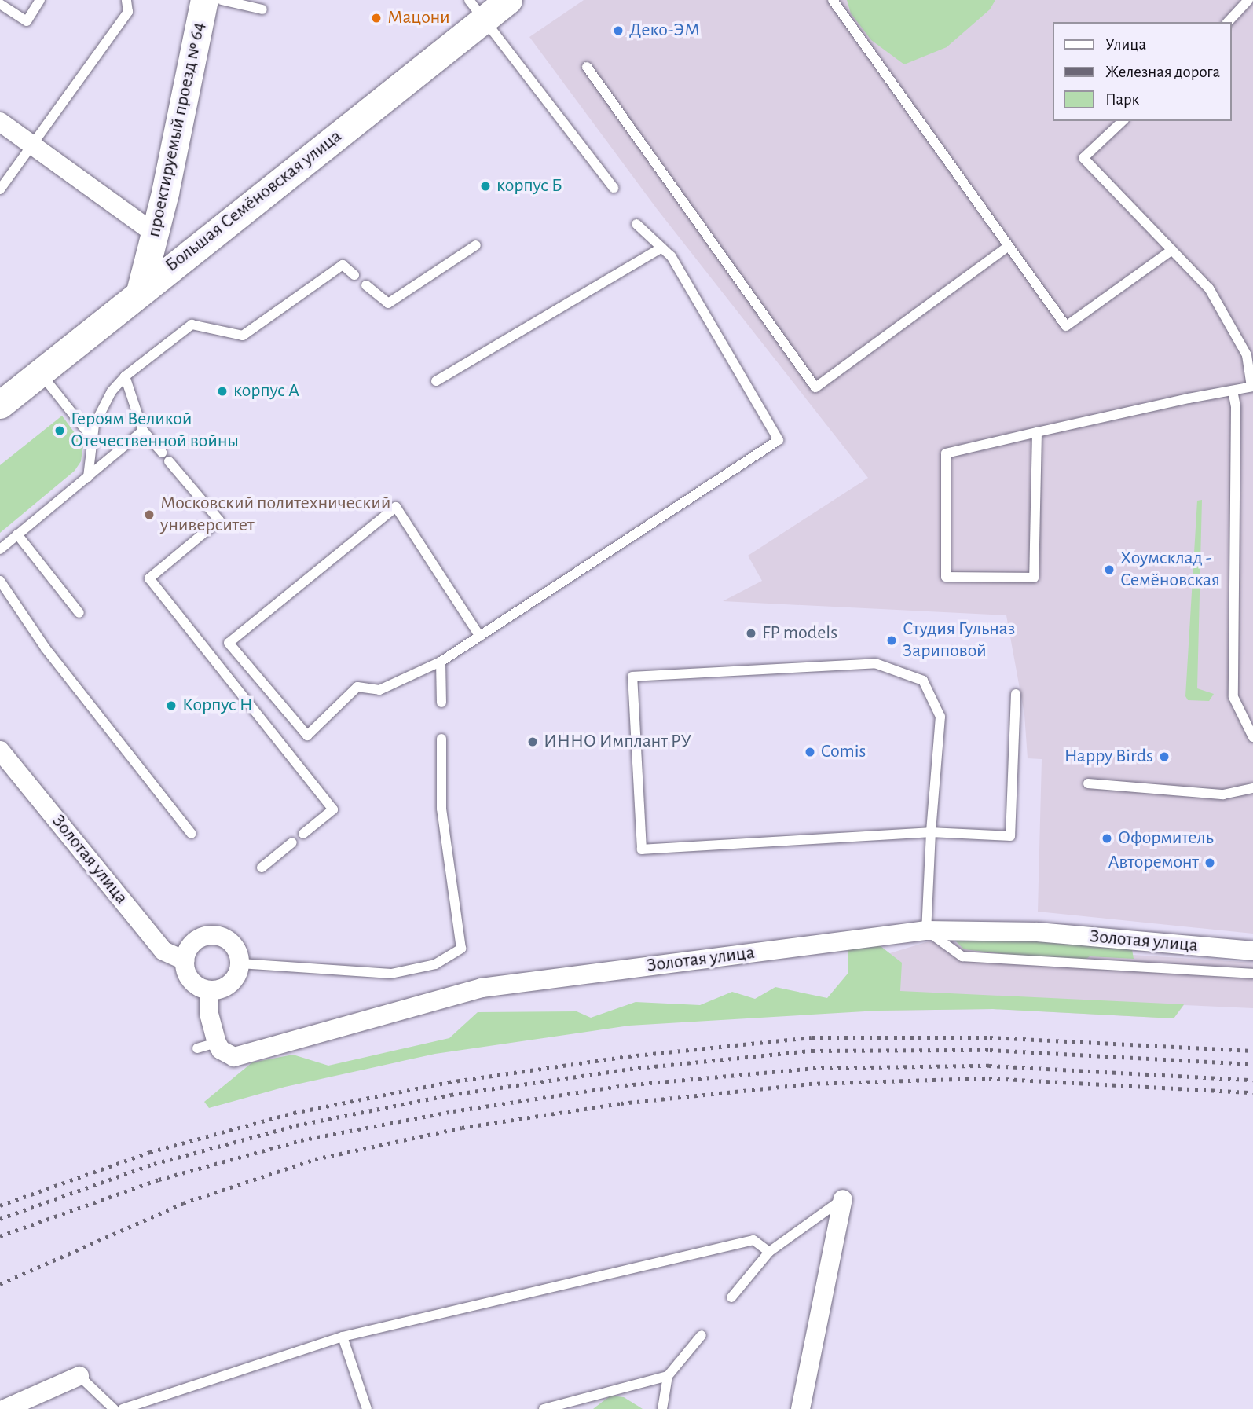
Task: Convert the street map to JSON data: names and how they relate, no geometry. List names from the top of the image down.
{
  "streets": {
    "main road": ["проектируемый проезд № 64", "Большая Семёновская улица"],
    "street": ["Золотая улица"]
  },
  "crossings": [
    ["проектируемый проезд № 64", "Большая Семёновская улица"]
  ],
  "places": [
    "Мацони",
    "Деко-ЭМ",
    "корпус Б",
    "корпус А",
    "Героям Великой Отечественной войны",
    "Московский политехнический университет",
    "Хоумсклад - Семёновская",
    "FP models",
    "Студия Гульназ Зариповой",
    "Корпус Н",
    "ИННО Имплант РУ",
    "Comis",
    "Happy Birds",
    "Оформитель",
    "Авторемонт"
  ],
  "legend": ["Улица", "Железная дорога", "Парк"]
}
